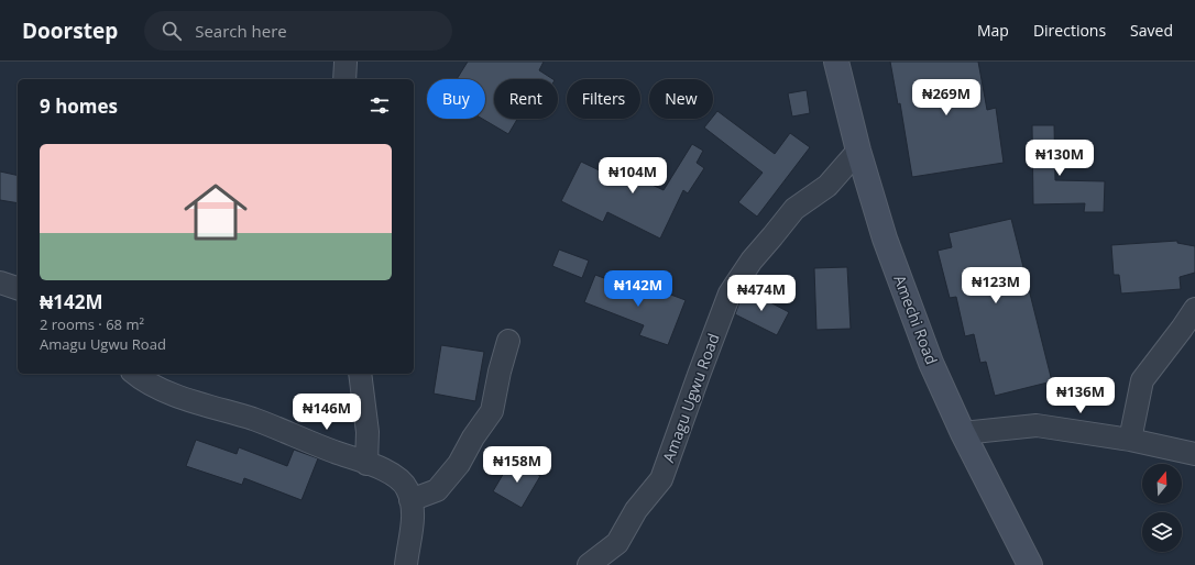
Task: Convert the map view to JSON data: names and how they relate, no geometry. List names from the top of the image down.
{
  "streets": {
    "main road": ["Amechi Road"],
    "street": ["Amagu Ugwu Road"]
  },
  "crossings": [
    ["Amechi Road", "Amagu Ugwu Road"]
  ],
  "north": "top",
  "page": {
    "header": "Doorstep",
    "search": "Search here",
    "nav": ["Map", "Directions", "Saved"],
    "price": [
      "₦269M",
      "₦130M",
      "₦104M",
      "₦123M",
      "₦142M",
      "₦474M",
      "₦136M",
      "₦146M",
      "₦158M"
    ],
    "chip": [
      "Buy",
      "Rent",
      "Filters",
      "New"
    ],
    "heading": "9 homes",
    "list": [
      {
        "name": "₦142M",
        "note": "2 rooms · 68 m² · Amagu Ugwu Road"
      }
    ]
  }
}
